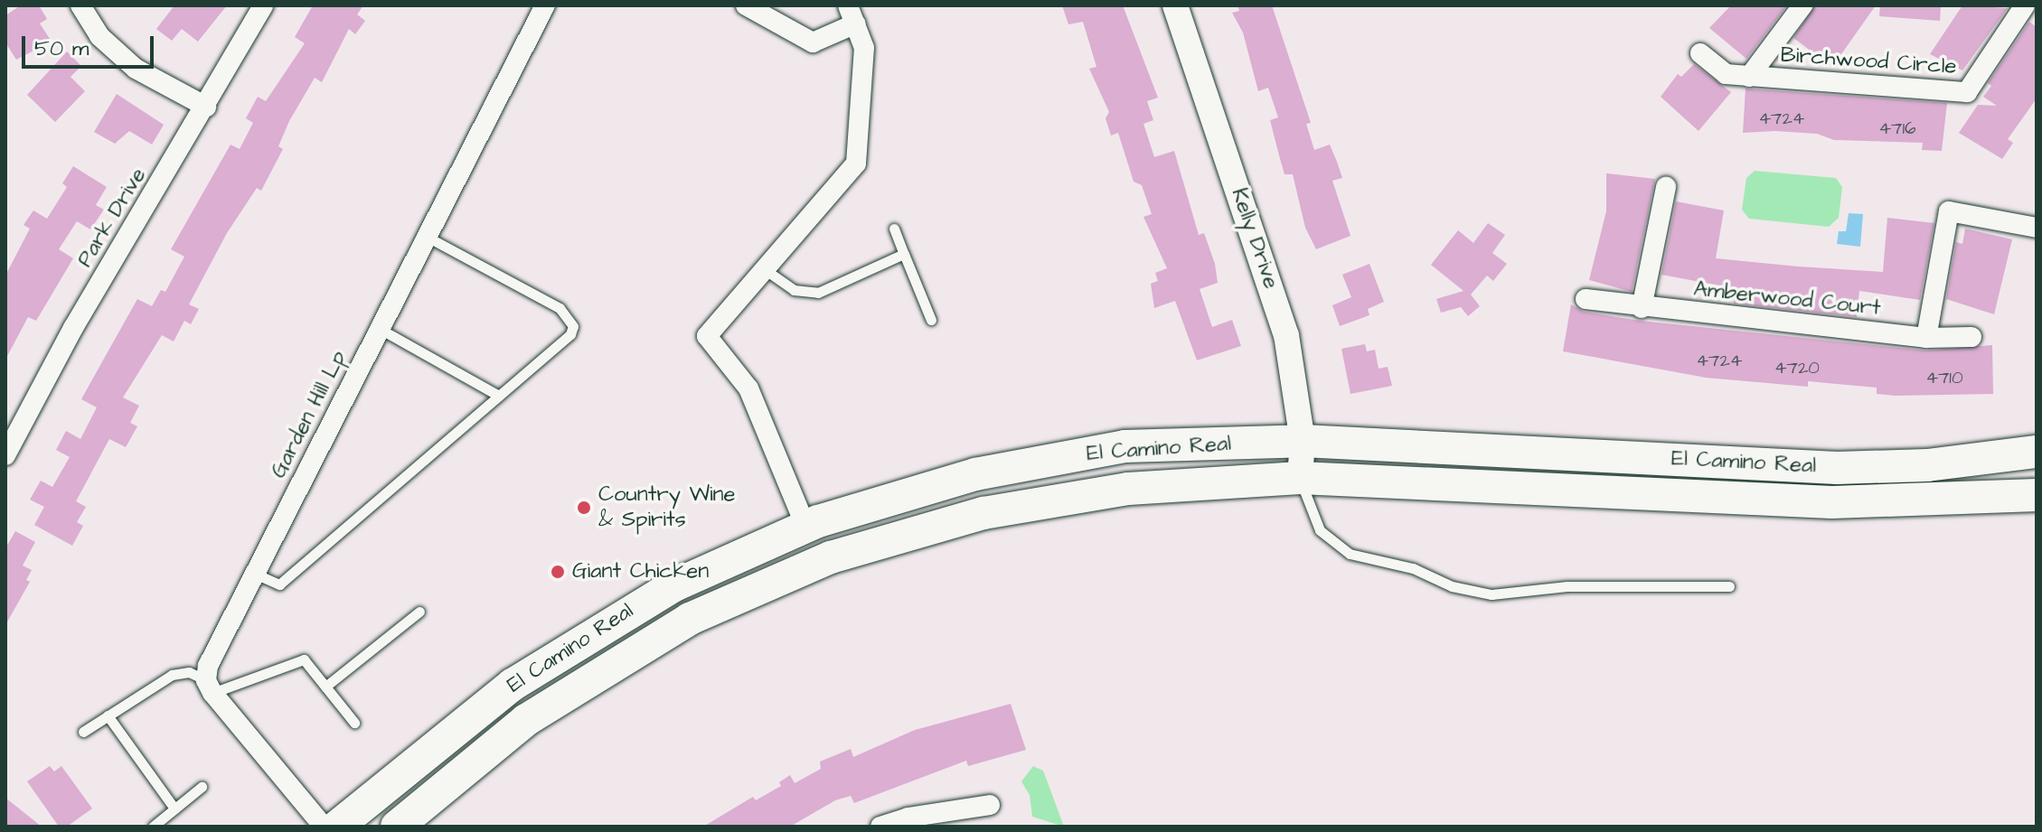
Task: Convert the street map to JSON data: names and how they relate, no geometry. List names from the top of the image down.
{
  "streets": {
    "main road": ["El Camino Real"],
    "street": [
      "Birchwood Circle",
      "Park Drive",
      "Kelly Drive",
      "Amberwood Court",
      "Garden Hill Lp"
    ]
  },
  "crossings": [
    ["Kelly Drive", "El Camino Real"]
  ],
  "places": ["Country Wine & Spirits", "Giant Chicken"],
  "house_numbers": [
    "4724",
    "4716",
    "4724",
    "4720",
    "4710"
  ],
  "scale_bar": "50 m"
}
